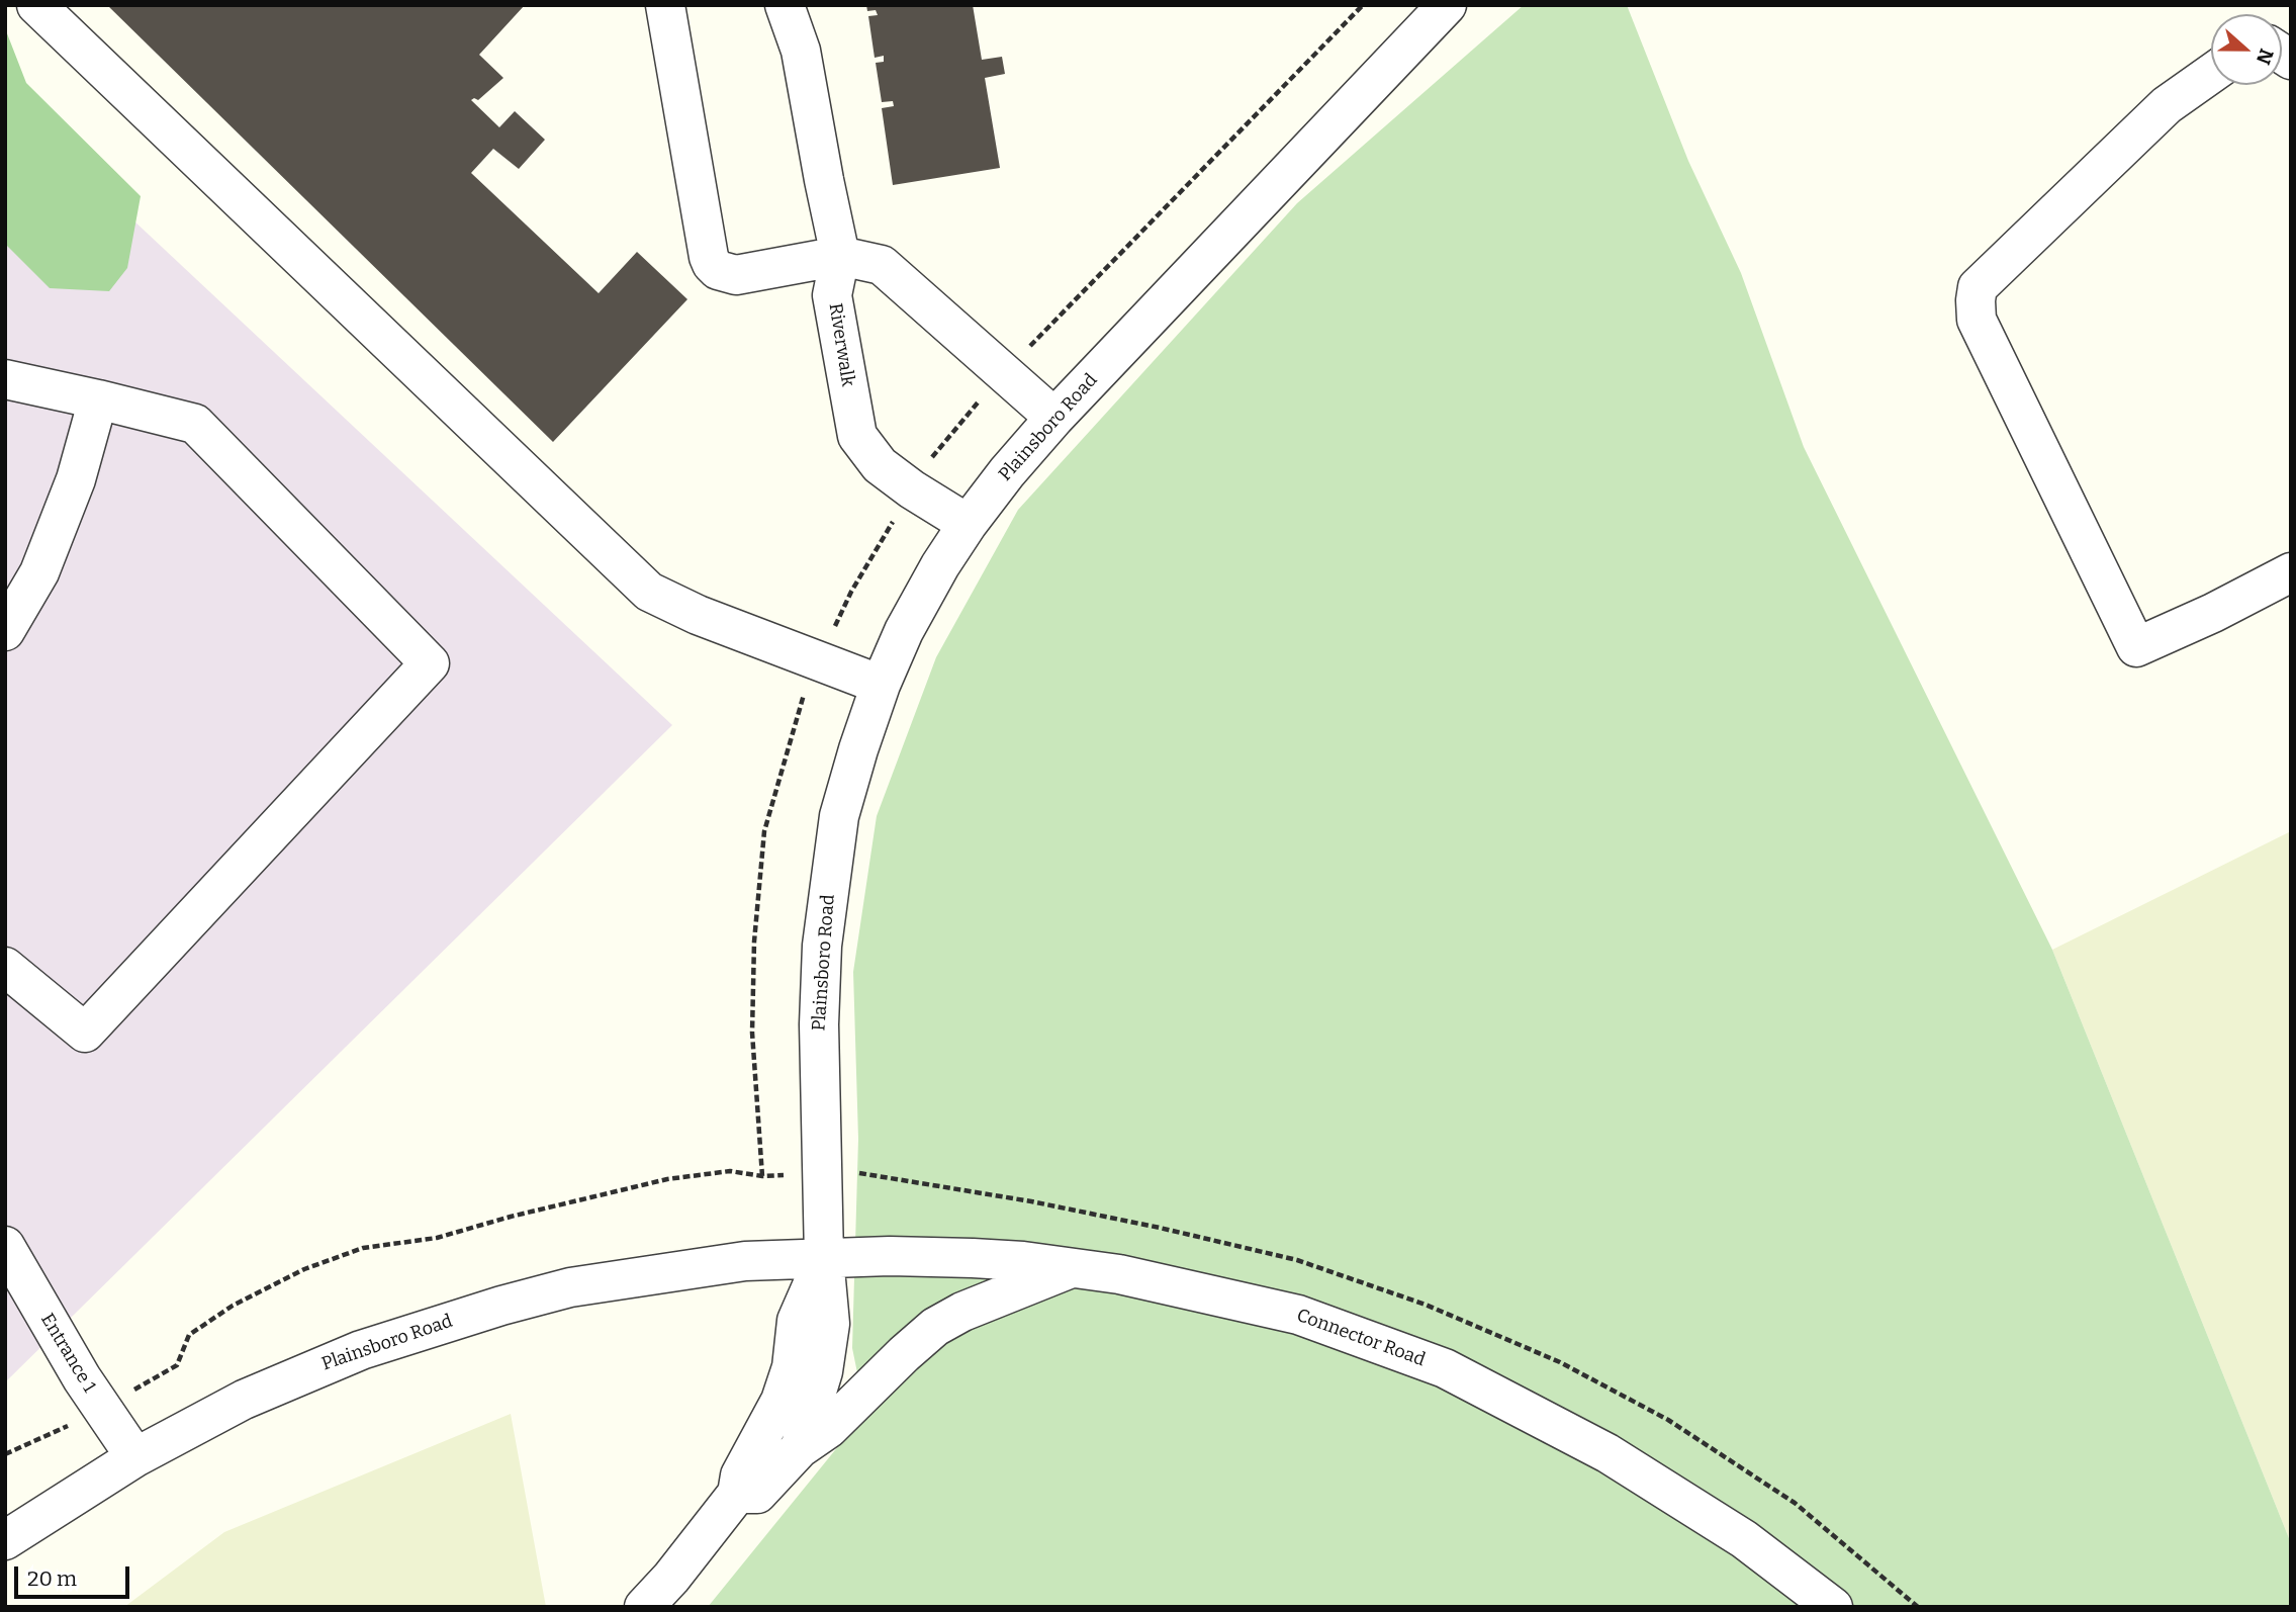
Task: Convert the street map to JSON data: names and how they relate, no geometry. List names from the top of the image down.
{
  "streets": {
    "street": [
      "Riverwalk",
      "Plainsboro Road",
      "Connector Road",
      "Entrance 1"
    ]
  },
  "crossings": [
    ["Riverwalk", "Plainsboro Road"],
    ["Plainsboro Road", "Connector Road"],
    ["Plainsboro Road", "Entrance 1"]
  ],
  "scale_bar": "20 m",
  "north": "right"
}
